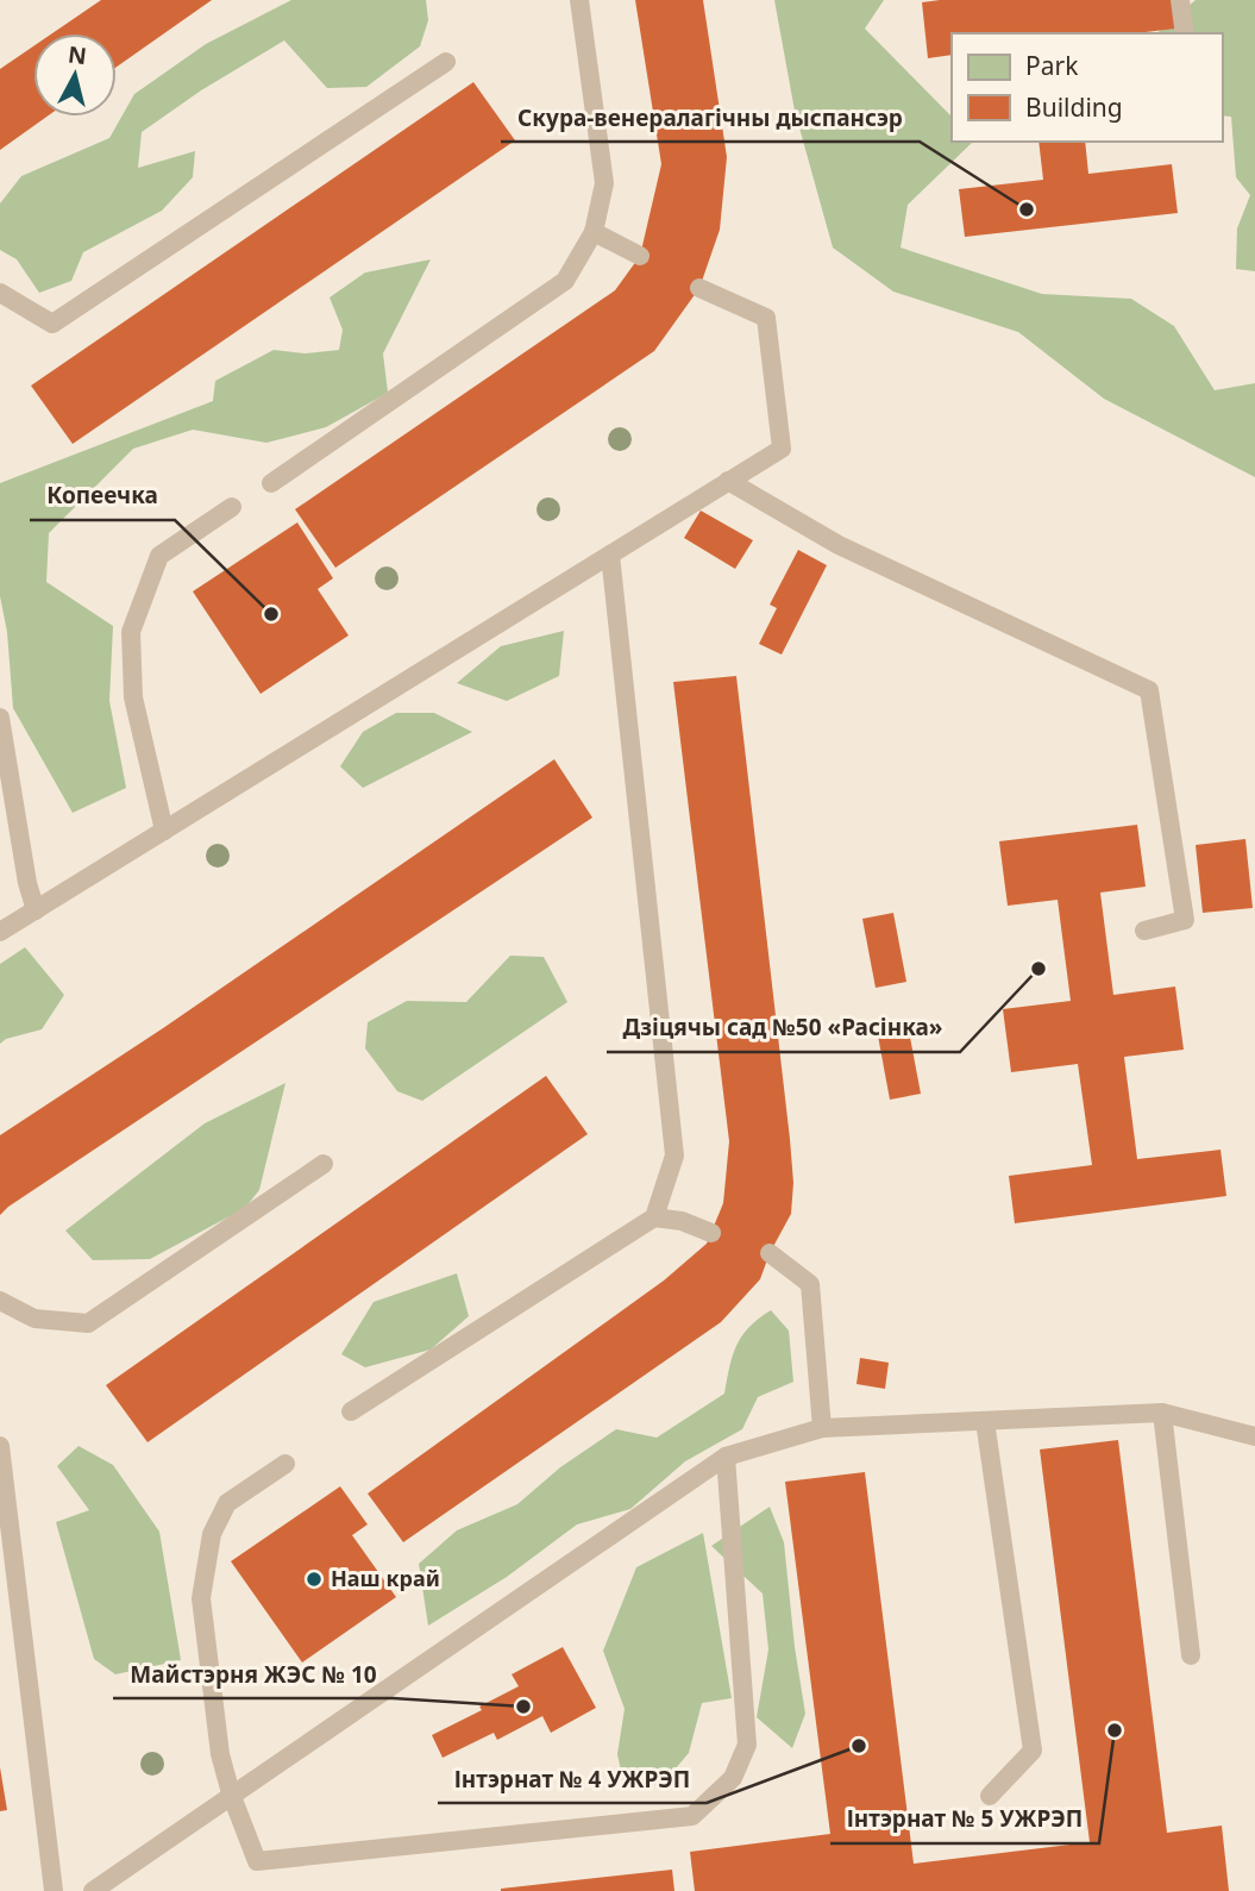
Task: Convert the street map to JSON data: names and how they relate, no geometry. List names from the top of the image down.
{
  "places": [
    "Скура-венералагічны дыспансэр",
    "Копеечка",
    "Дзіцячы сад №50 «Расінка»",
    "Наш край",
    "Майстэрня ЖЭС № 10",
    "Інтэрнат № 5 УЖРЭП",
    "Інтэрнат № 4 УЖРЭП"
  ],
  "legend": ["Park", "Building"],
  "north": "top"
}
